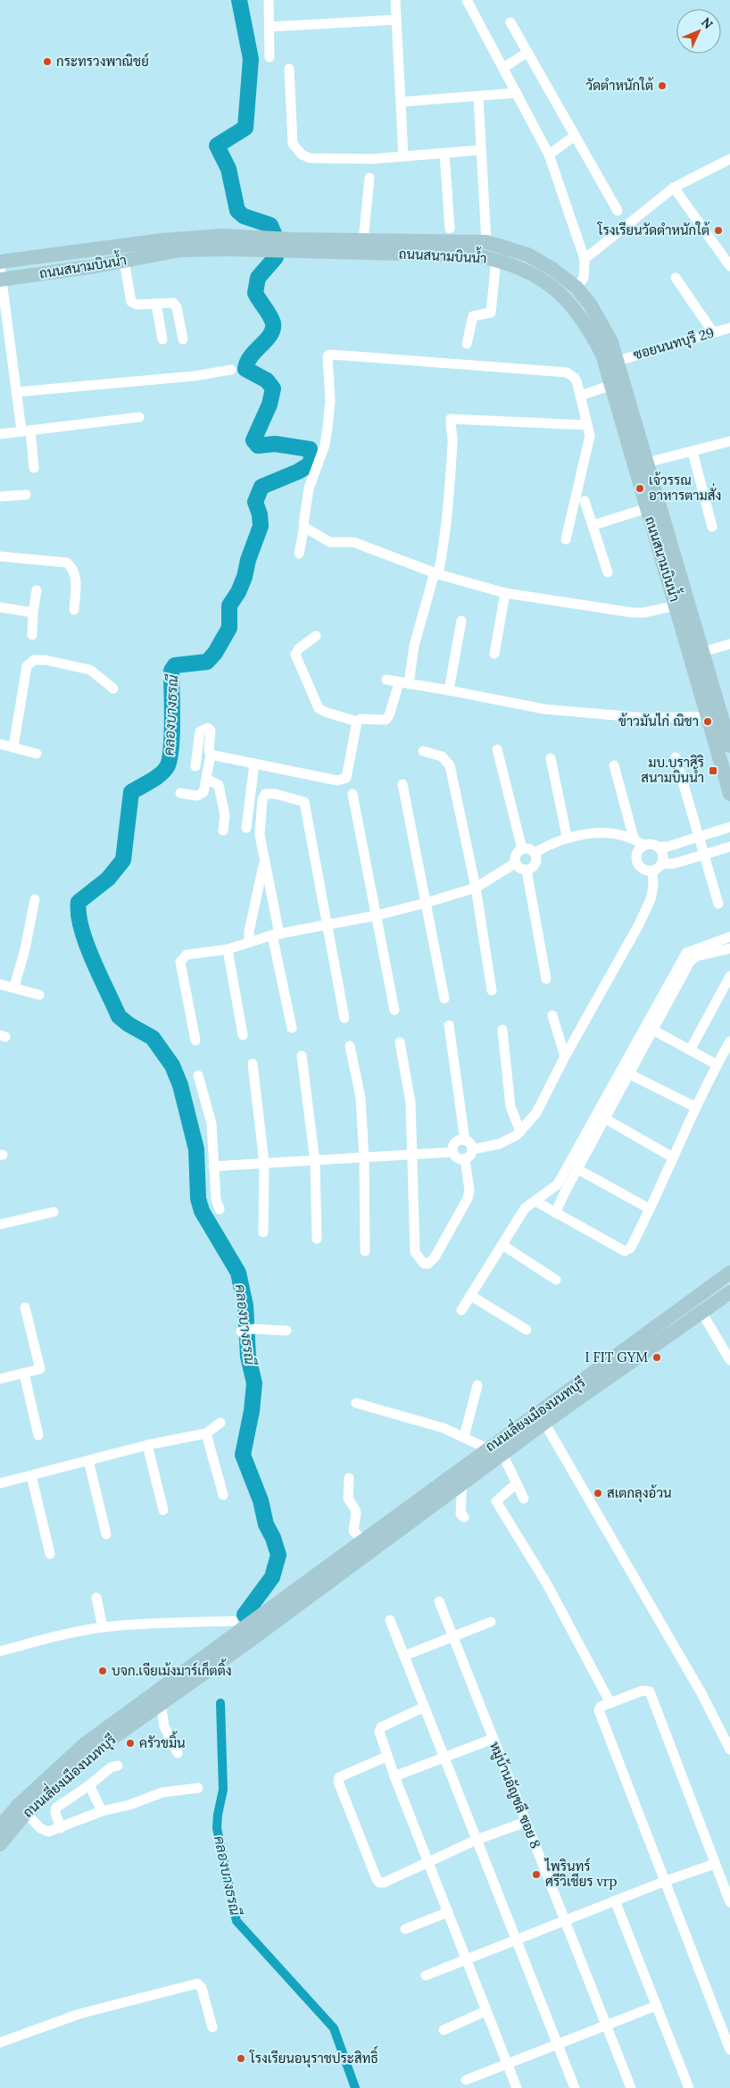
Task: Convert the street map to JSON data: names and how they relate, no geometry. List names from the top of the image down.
{
  "streets": {
    "main road": ["ถนนสนามบินน้ำ", "ถนนเลี่ยงเมืองนนทบุรี"],
    "street": ["ซอยนนทบุรี 29", "หมู่บ้านอัญชลี ซอย 8"]
  },
  "crossings": [
    ["ถนนสนามบินน้ำ", "ซอยนนทบุรี 29"]
  ],
  "water": ["คลองบางธรณี"],
  "places": {
    "other": [
      "กระทรวงพาณิชย์",
      "วัดตำหนักใต้",
      "โรงเรียนวัดตำหนักใต้",
      "เจ้วรรณ อาหารตามสั่ง",
      "ข้าวมันไก่ ณิชา",
      "I FIT GYM",
      "สเตกลุงอ้วน",
      "บจก.เจียเม้งมาร์เก็ตติ้ง",
      "ครัวขมิ้น",
      "ไพรินทร์ ศรีวิเชียร vrp",
      "โรงเรียนอนุราชประสิทธิ์"
    ],
    "transit": ["มบ.บุราสิริ สนามบินน้ำ"]
  },
  "north": "top right"
}
